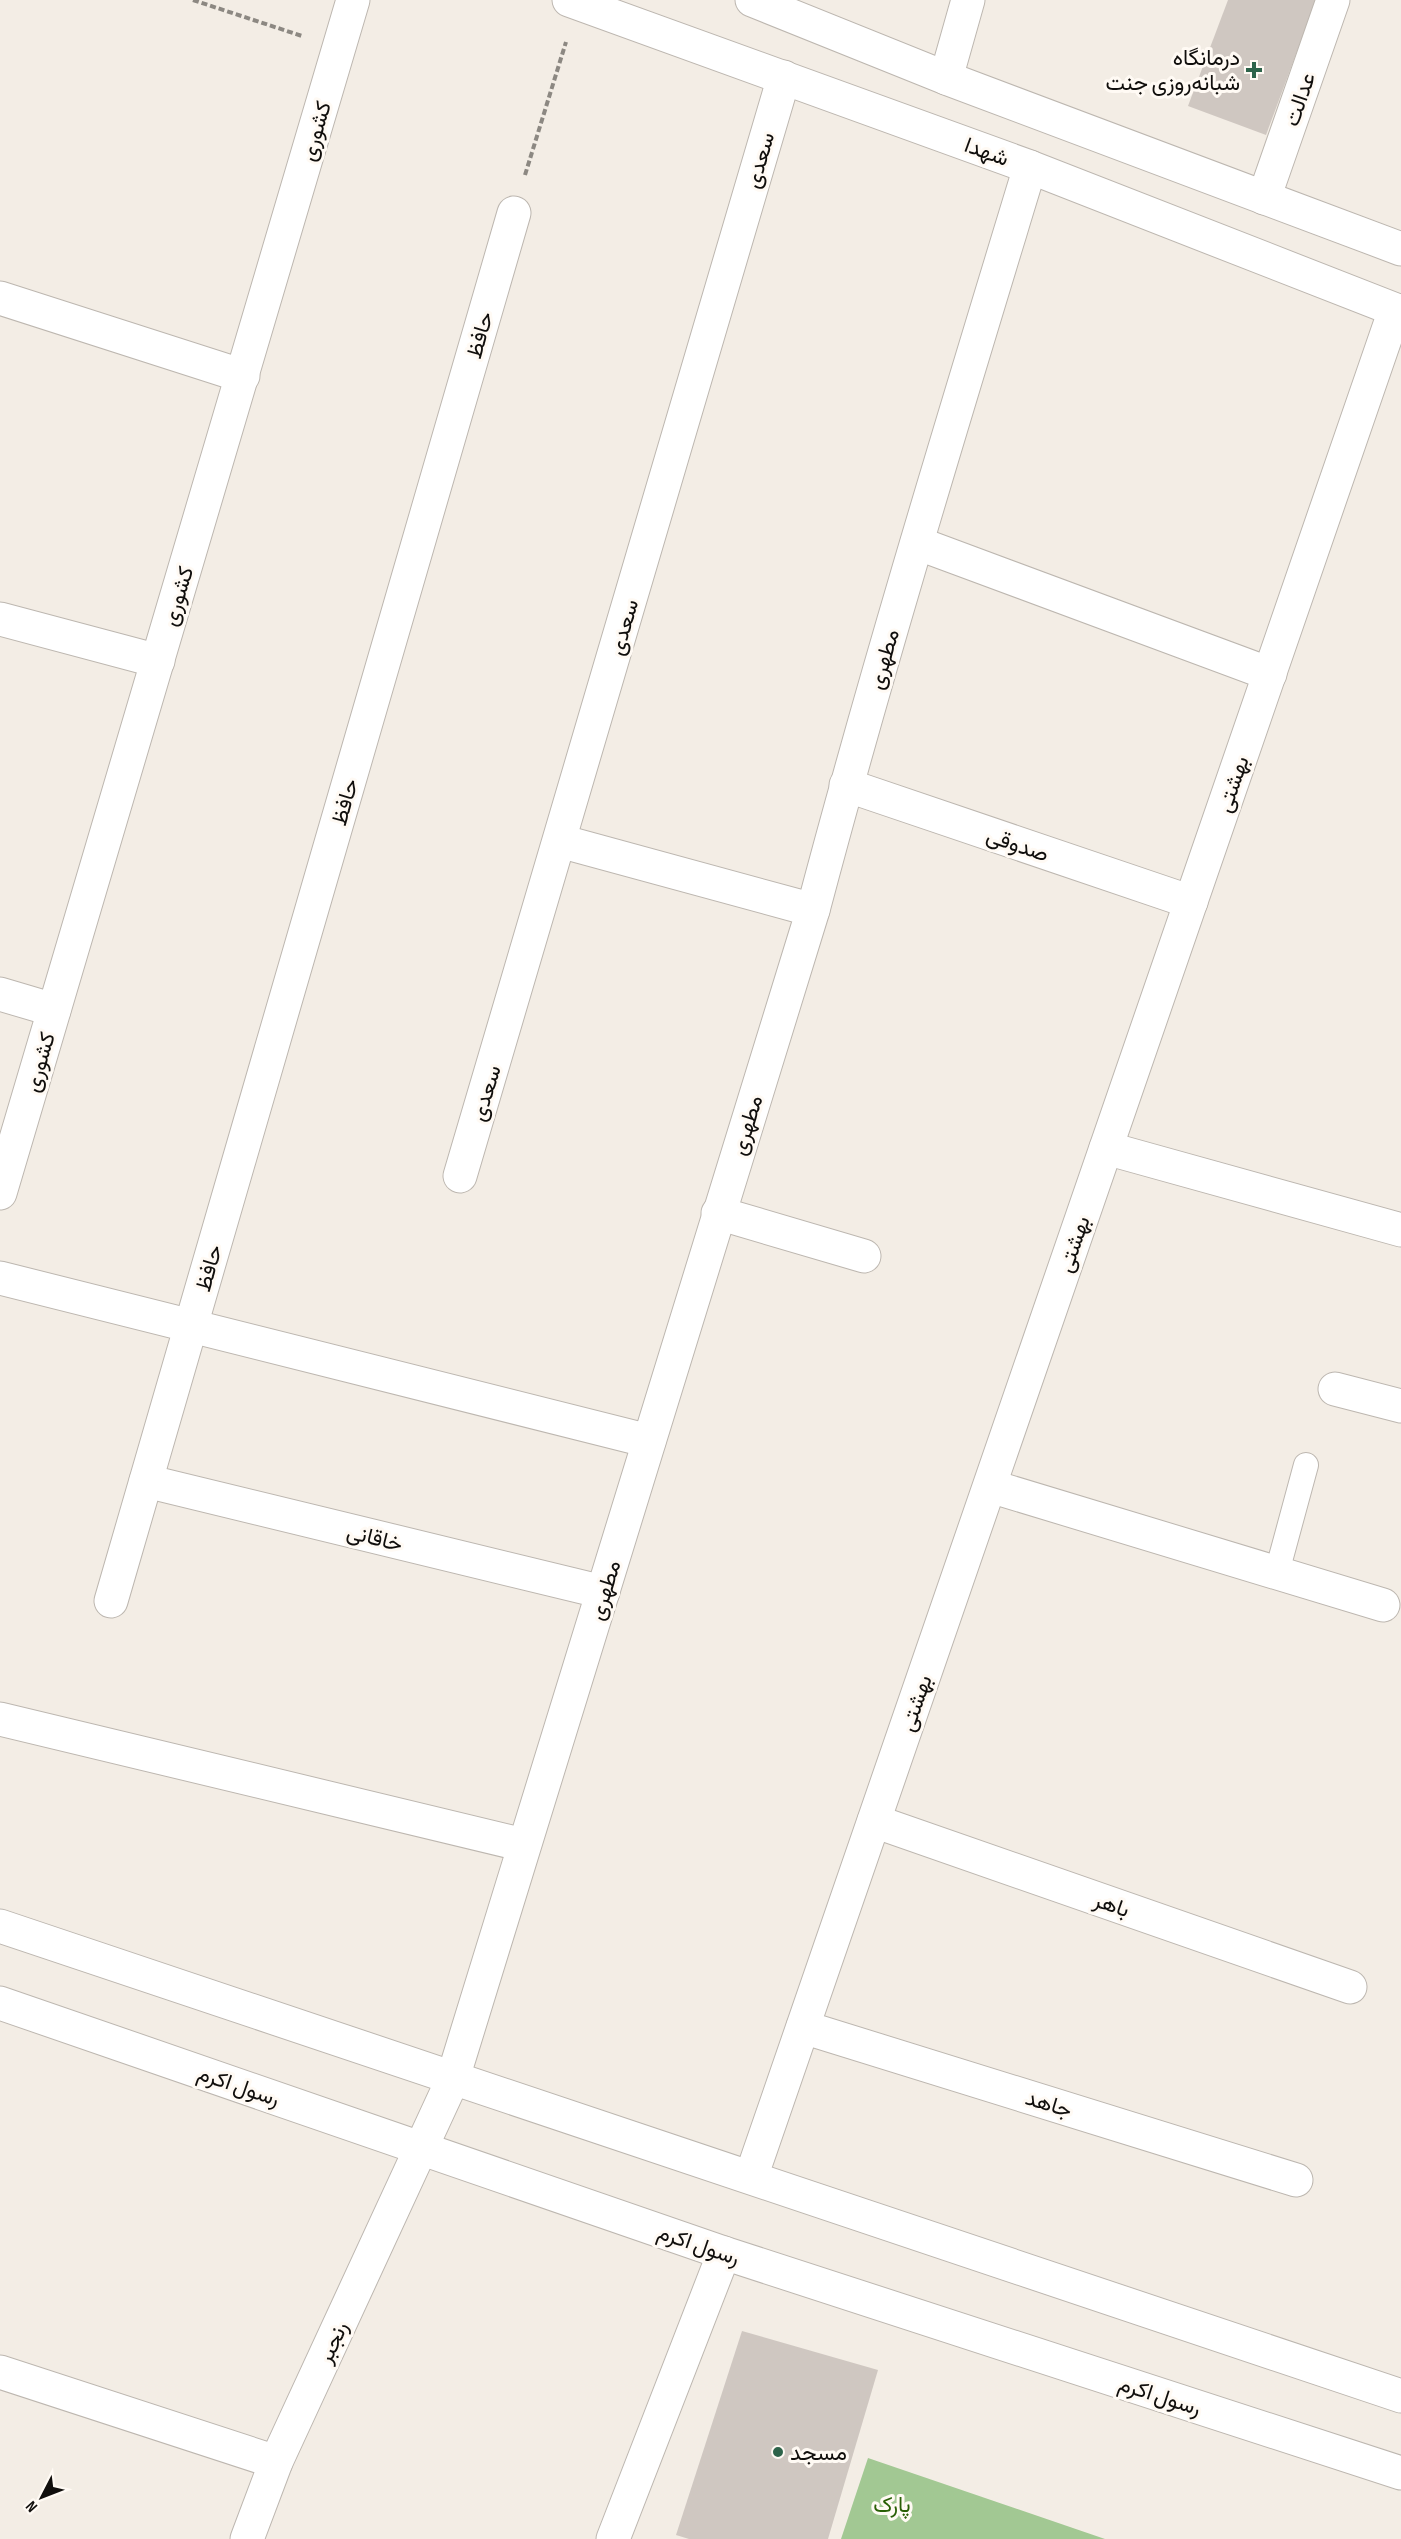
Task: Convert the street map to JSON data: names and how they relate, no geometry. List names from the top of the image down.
{
  "streets": {
    "street": [
      "عدالت",
      "کشوری",
      "شهدا",
      "سعدی",
      "حافظ",
      "مطهری",
      "بهشتی",
      "صدوقی",
      "خاقانی",
      "باهر",
      "رسول اکرم",
      "جاهد",
      "رنجبر"
    ]
  },
  "crossings": [
    ["شهدا", "سعدی"],
    ["شهدا", "مطهری"],
    ["شهدا", "بهشتی"],
    ["حافظ", "خاقانی"],
    ["مطهری", "صدوقی"],
    ["مطهری", "خاقانی"],
    ["مطهری", "رنجبر"],
    ["بهشتی", "صدوقی"],
    ["بهشتی", "باهر"],
    ["بهشتی", "جاهد"],
    ["رسول اکرم", "رنجبر"]
  ],
  "parks": ["پارک"],
  "places": {
    "health": ["درمانگاه شبانه‌روزی جنت"],
    "other": ["مسجد"]
  },
  "north": "bottom left"
}
